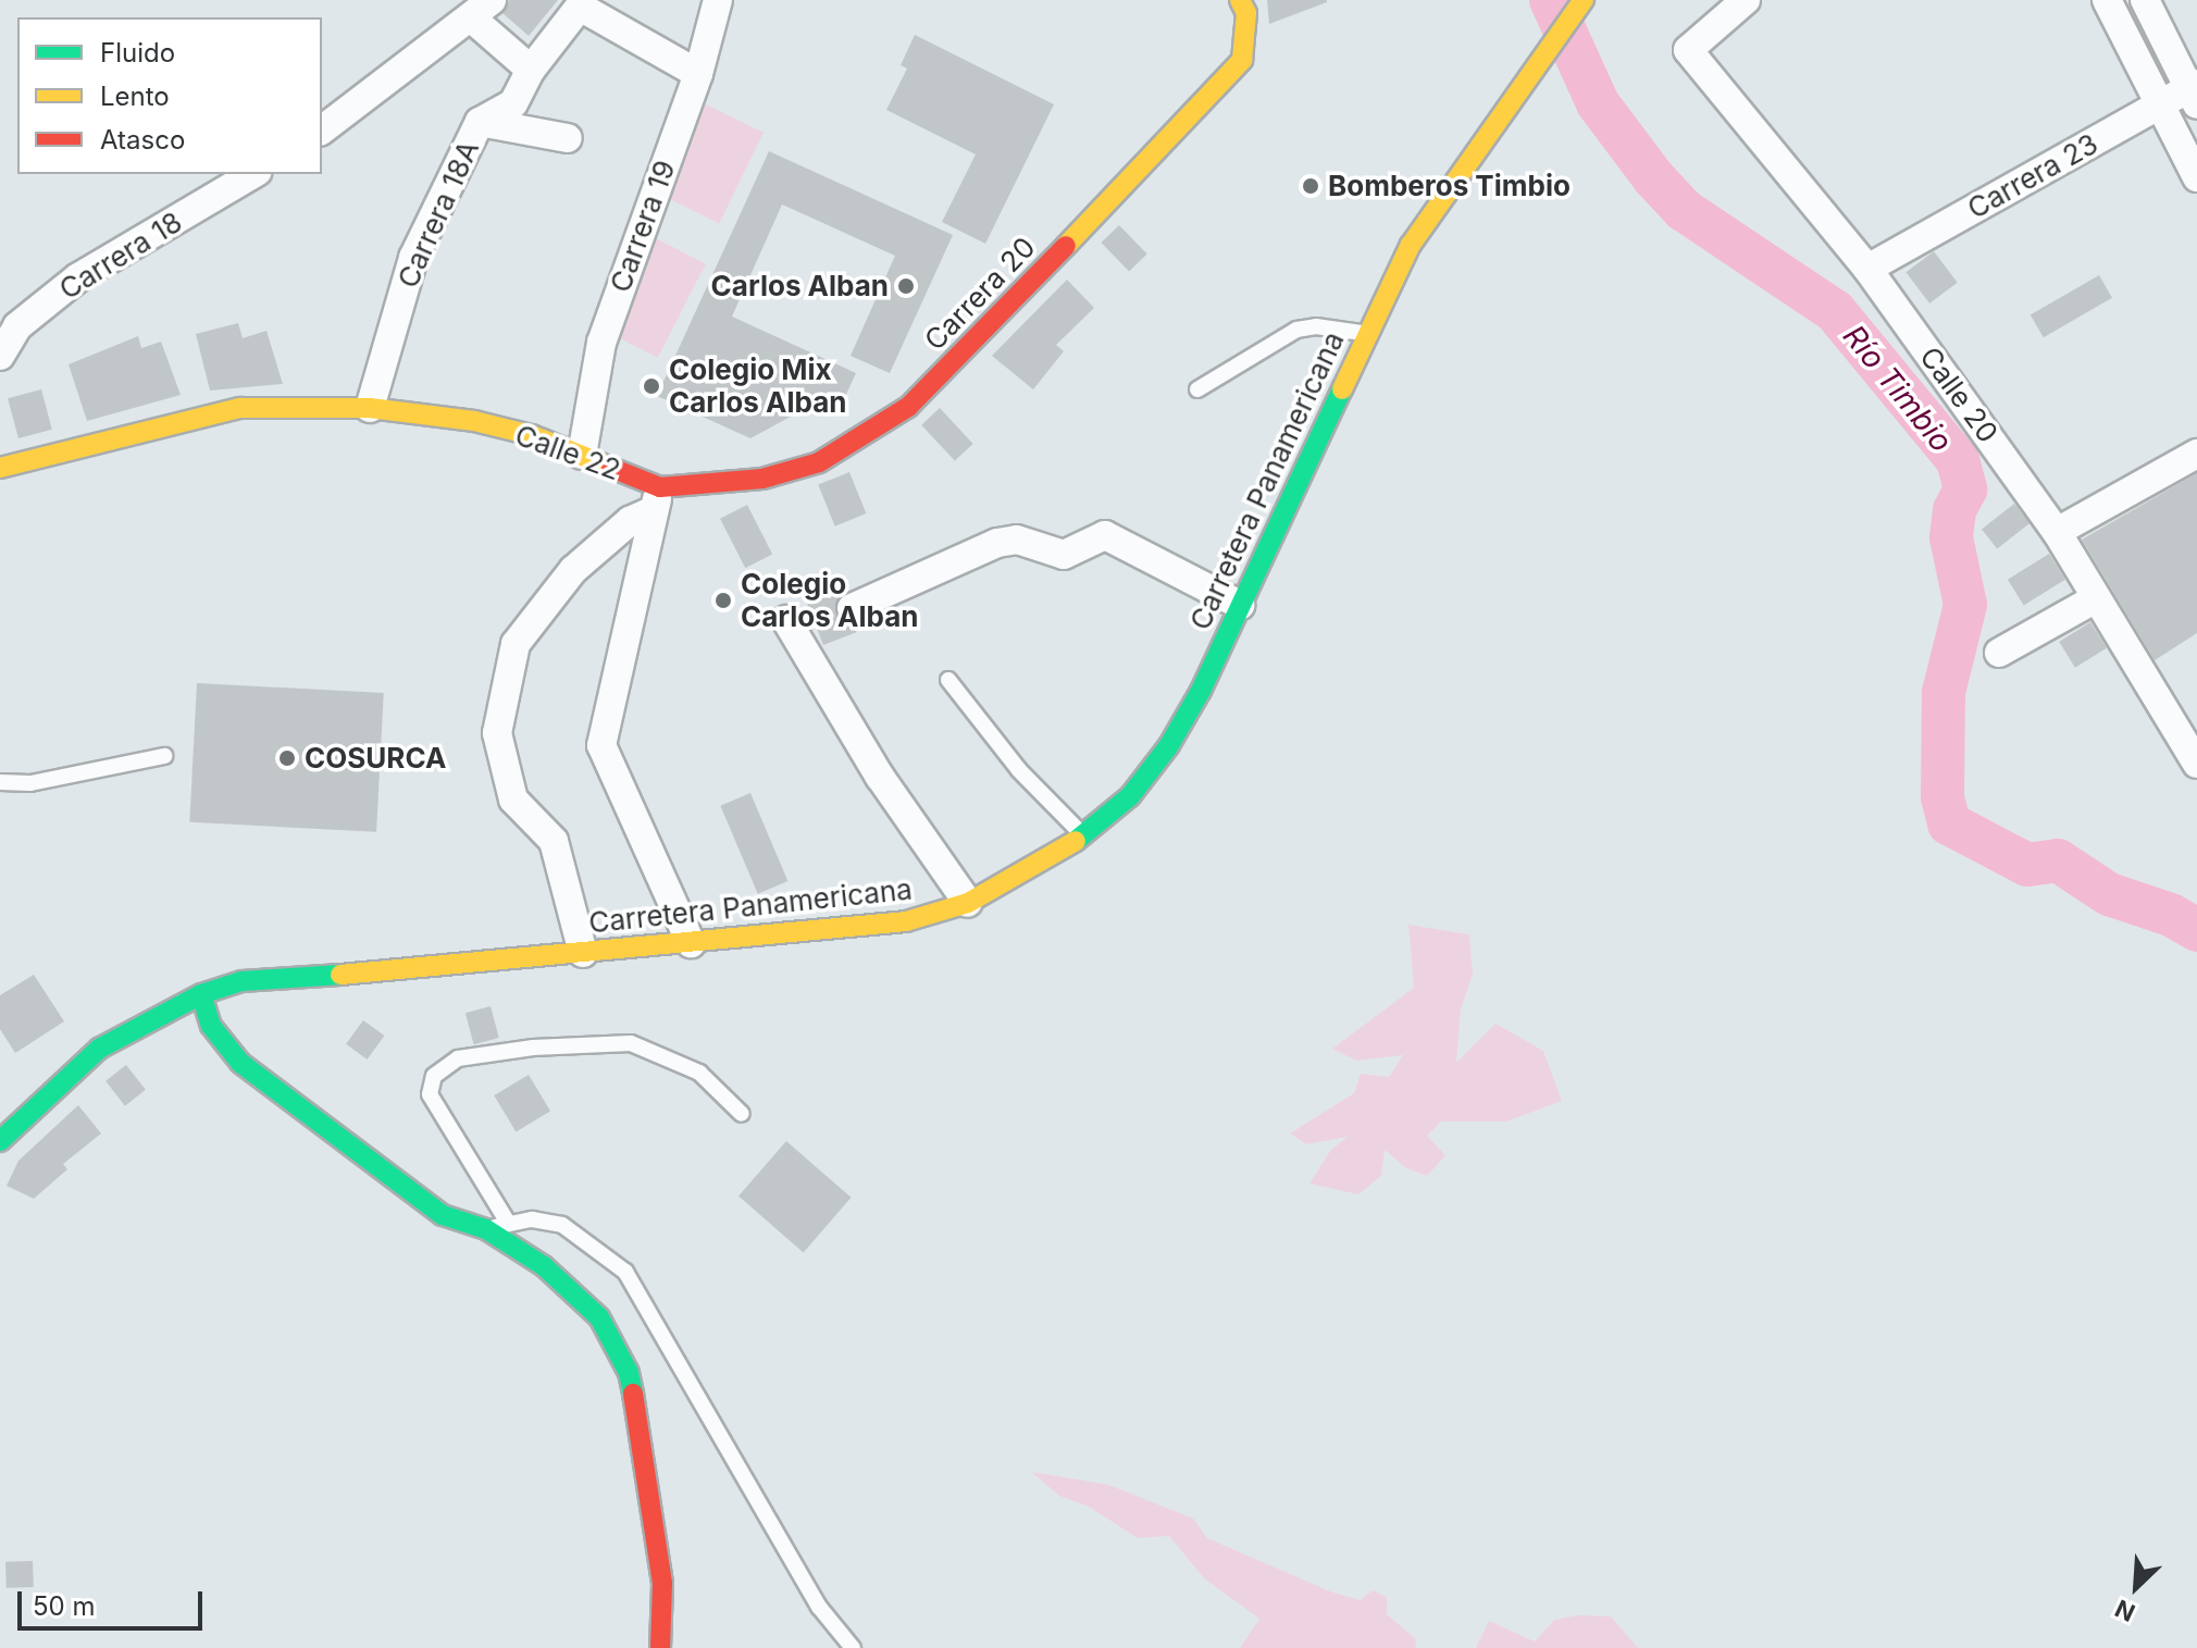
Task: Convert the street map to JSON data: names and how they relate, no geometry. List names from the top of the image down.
{
  "streets": {
    "main road": ["Carrera 20", "Calle 22", "Carretera Panamericana"],
    "street": [
      "Carrera 23",
      "Carrera 18A",
      "Carrera 19",
      "Carrera 18",
      "Calle 20"
    ]
  },
  "crossings": [
    ["Carrera 23", "Calle 20"],
    ["Carrera 18A", "Carrera 19"],
    ["Carrera 18A", "Calle 22"],
    ["Carrera 19", "Calle 22"],
    ["Carrera 20", "Calle 22"]
  ],
  "water": ["Río Timbio"],
  "places": [
    "Bomberos Timbio",
    "Carlos Alban",
    "Colegio Mix Carlos Alban",
    "Colegio Carlos Alban",
    "COSURCA"
  ],
  "legend": ["Fluido", "Lento", "Atasco"],
  "scale_bar": "50 m",
  "north": "bottom left"
}
